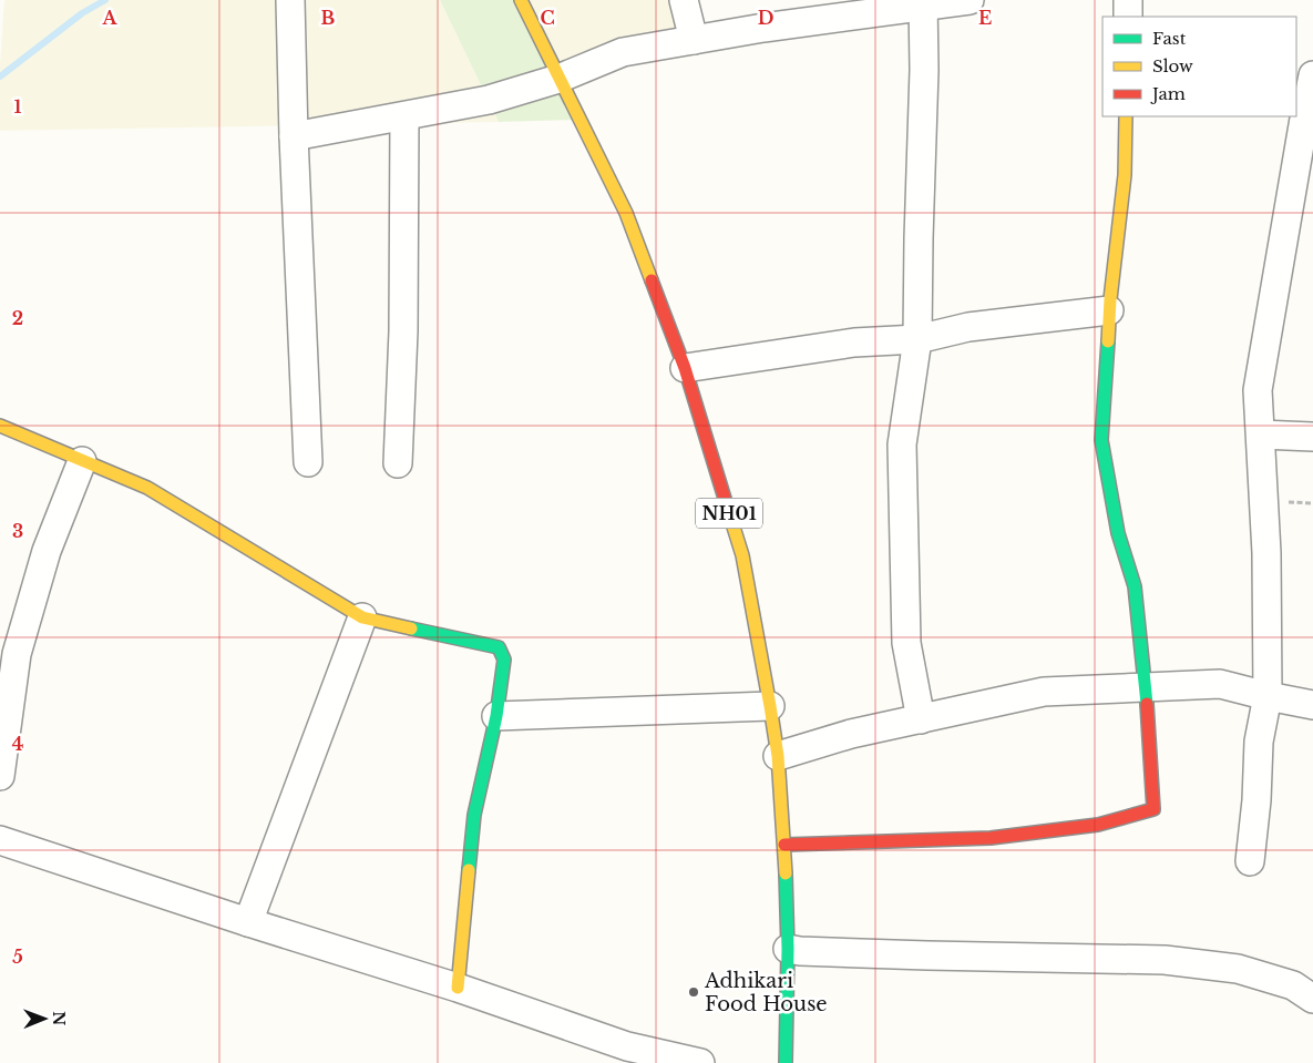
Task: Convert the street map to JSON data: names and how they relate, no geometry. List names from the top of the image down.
{
  "streets": {
    "main road": ["NH01"]
  },
  "places": ["Adhikari Food House"],
  "legend": ["Fast", "Slow", "Jam"],
  "north": "right",
  "grid": {
    "columns": [
      "A",
      "B",
      "C",
      "D",
      "E"
    ],
    "rows": [
      "1",
      "2",
      "3",
      "4",
      "5"
    ]
  }
}
